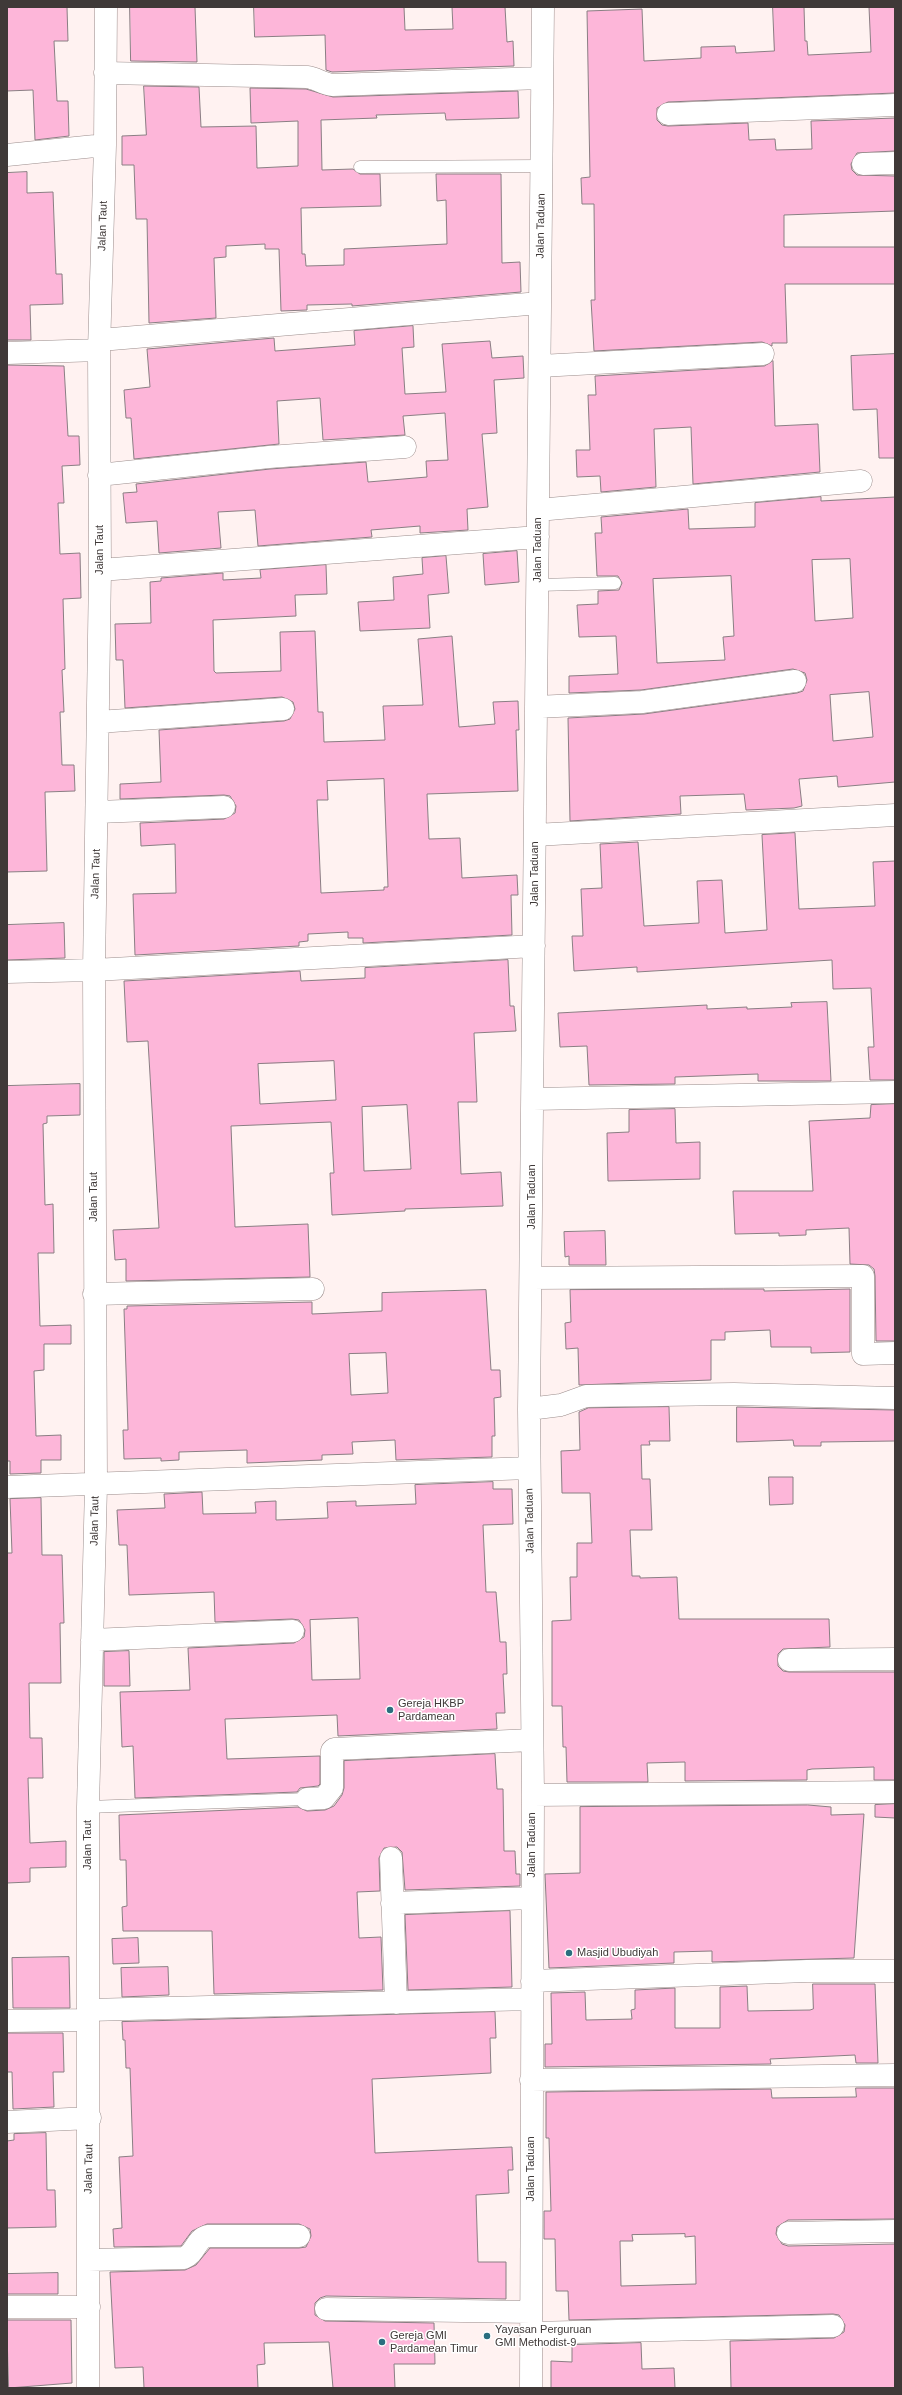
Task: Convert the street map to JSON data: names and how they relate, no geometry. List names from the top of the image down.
{
  "streets": {
    "street": ["Jalan Taut", "Jalan Taduan"]
  },
  "places": [
    "Gereja HKBP Pardamean",
    "Masjid Ubudiyah",
    "Yayasan Perguruan GMI Methodist-9",
    "Gereja GMI Pardamean Timur"
  ]
}
